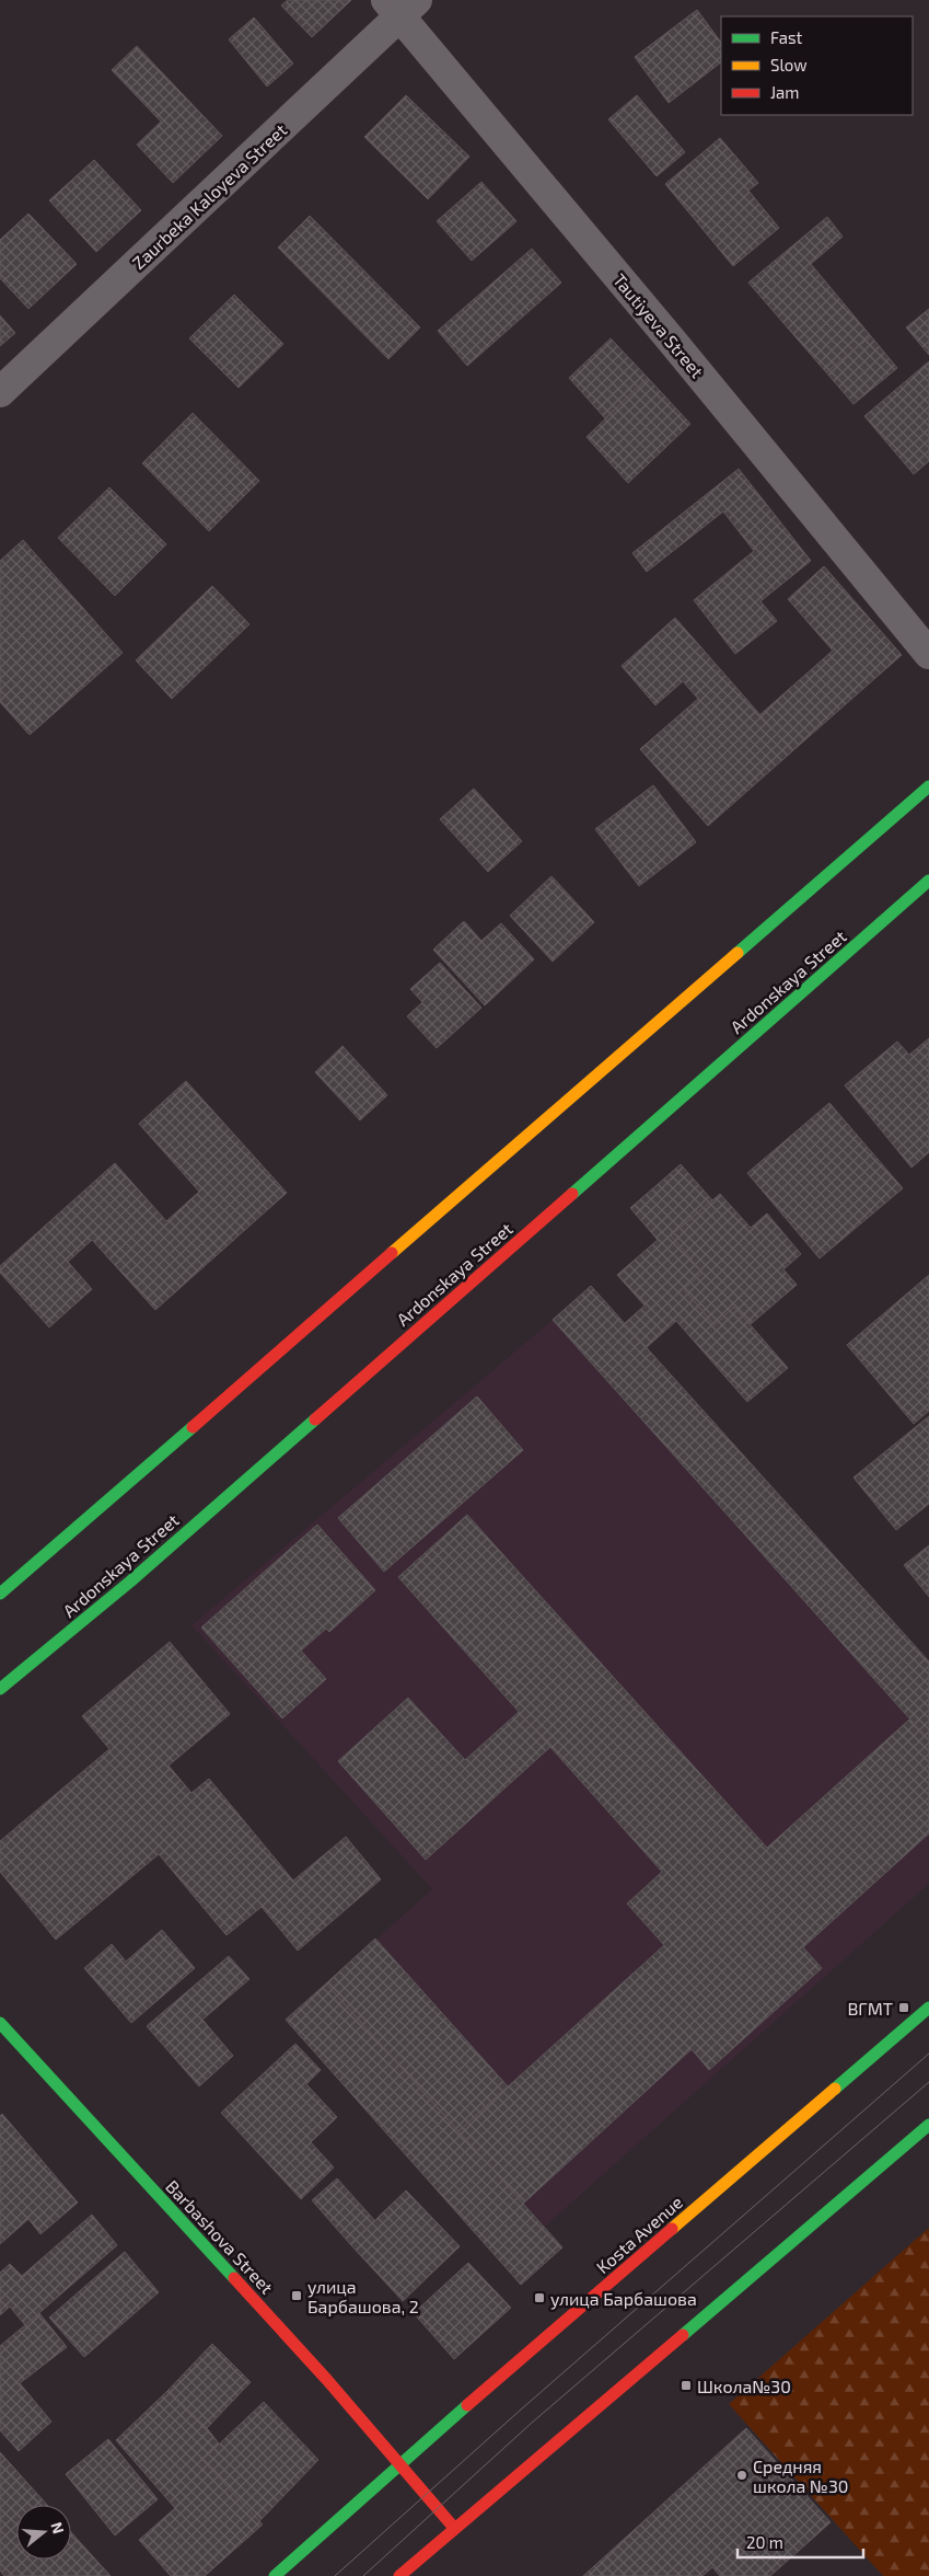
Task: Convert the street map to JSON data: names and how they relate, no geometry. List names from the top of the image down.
{
  "streets": {
    "main road": ["Ardonskaya Street", "Kosta Avenue", "Barbashova Street"],
    "street": ["Zaurbeka Kaloyeva Street", "Tautiyeva Street"]
  },
  "crossings": [
    ["Zaurbeka Kaloyeva Street", "Tautiyeva Street"],
    ["Kosta Avenue", "Barbashova Street"]
  ],
  "places": {
    "transit": [
      "ВГМТ",
      "улица Барбашова, 2",
      "улица Барбашова",
      "Школа№30"
    ],
    "other": ["Средняя школа №30"]
  },
  "legend": ["Fast", "Slow", "Jam"],
  "scale_bar": "20 m",
  "north": "right"
}
